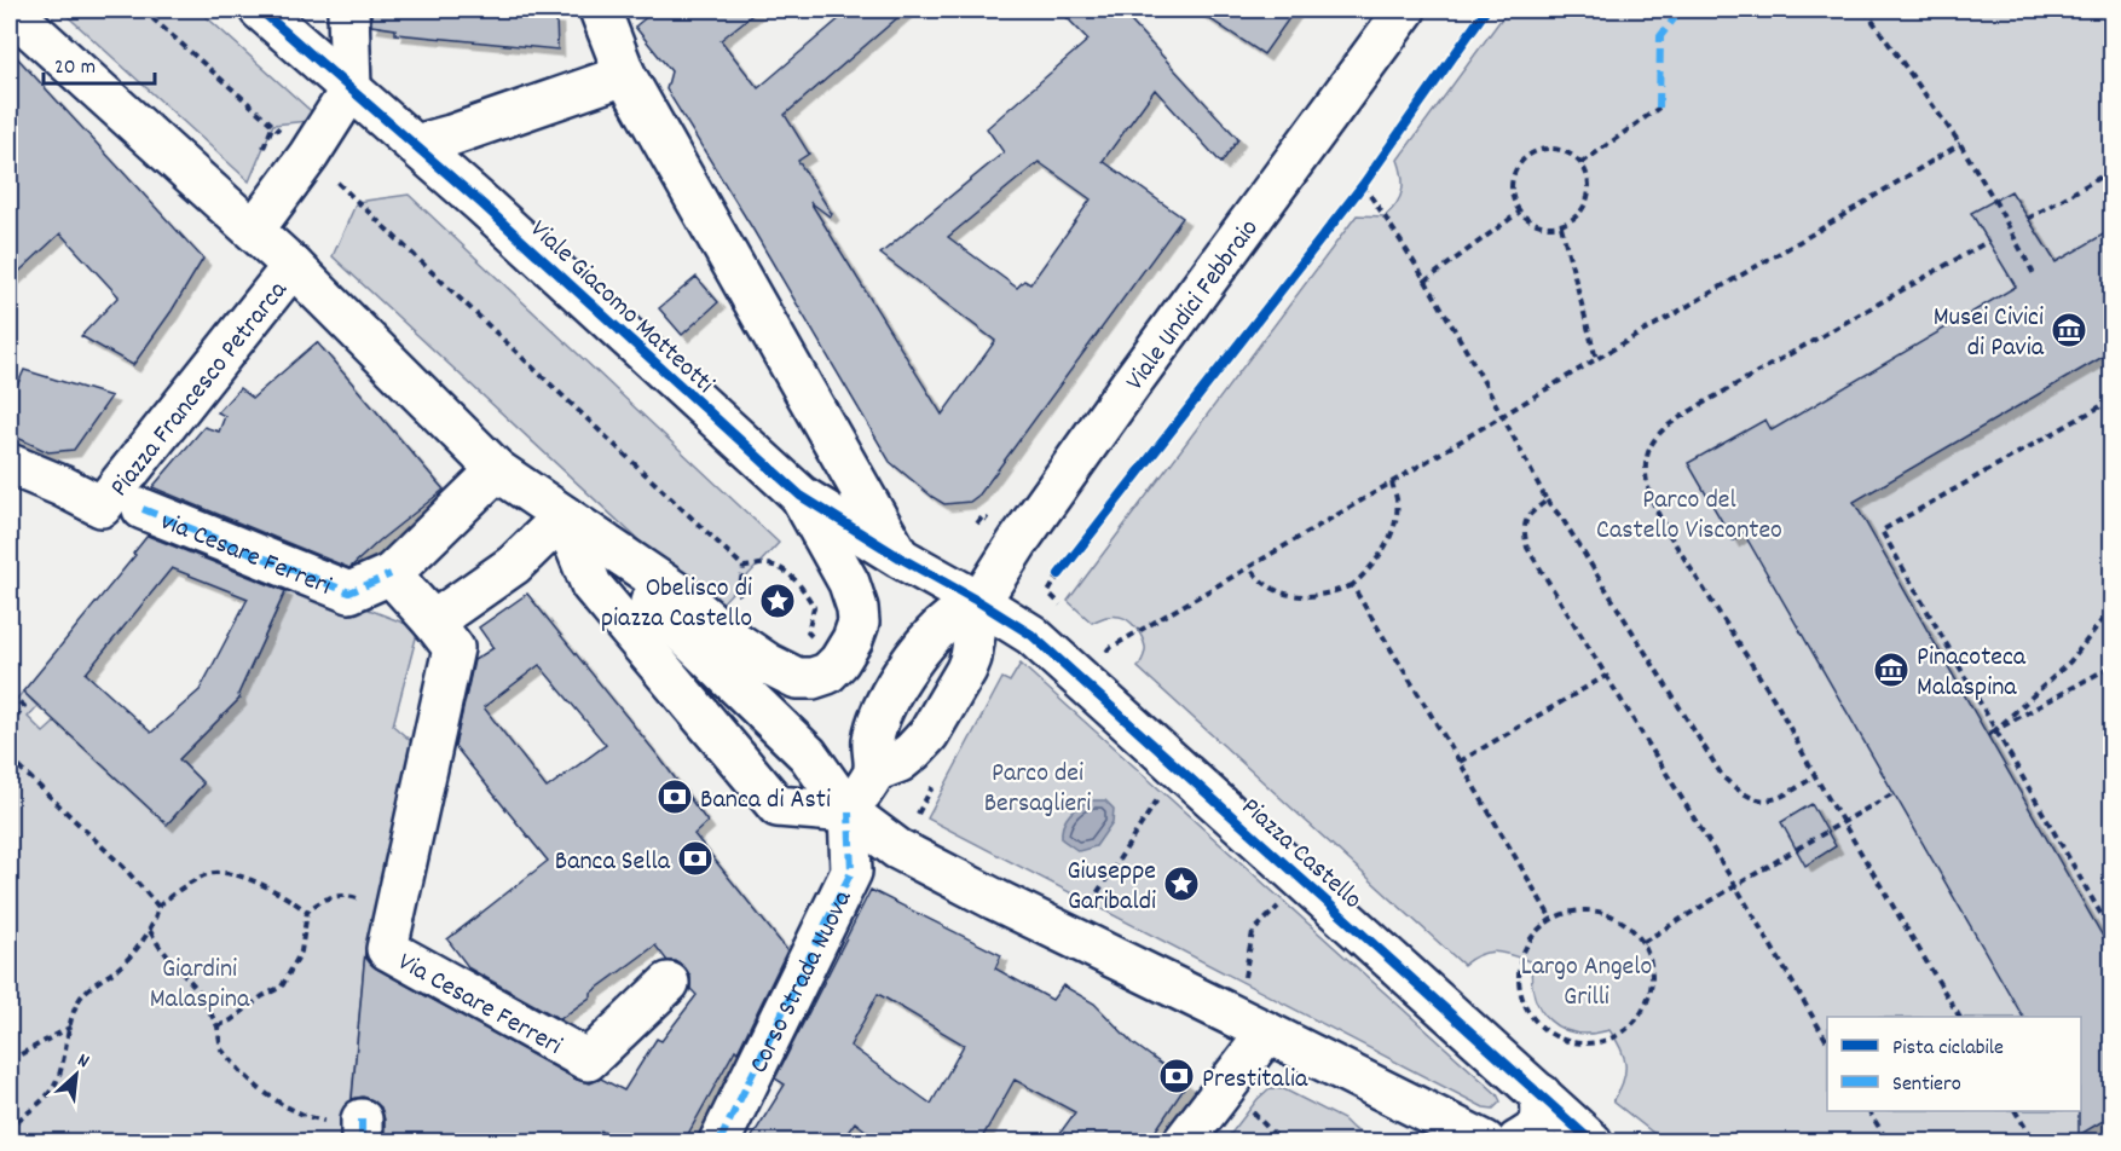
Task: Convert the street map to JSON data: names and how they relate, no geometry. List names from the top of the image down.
{
  "streets": {
    "street": [
      "Viale Undici Febbraio",
      "Viale Giacomo Matteotti",
      "Piazza Francesco Petrarca",
      "via Cesare Ferreri",
      "Piazza Castello",
      "Corso Strada Nuova",
      "Via Cesare Ferreri"
    ]
  },
  "crossings": [
    ["Viale Undici Febbraio", "Viale Giacomo Matteotti"],
    ["Viale Undici Febbraio", "Piazza Castello"],
    ["Viale Giacomo Matteotti", "Piazza Francesco Petrarca"],
    ["Viale Giacomo Matteotti", "Piazza Castello"],
    ["Viale Giacomo Matteotti", "Corso Strada Nuova"]
  ],
  "parks": [
    "Parco del Castello Visconteo",
    "Parco dei Bersaglieri",
    "Largo Angelo Grilli",
    "Giardini Malaspina"
  ],
  "places": {
    "museum": ["Musei Civici di Pavia", "Pinacoteca Malaspina"],
    "place": ["Obelisco di piazza Castello", "Giuseppe Garibaldi"],
    "bank": ["Banca di Asti", "Banca Sella", "Prestitalia"]
  },
  "legend": ["Pista ciclabile", "Sentiero"],
  "scale_bar": "20 m",
  "north": "top right"
}
